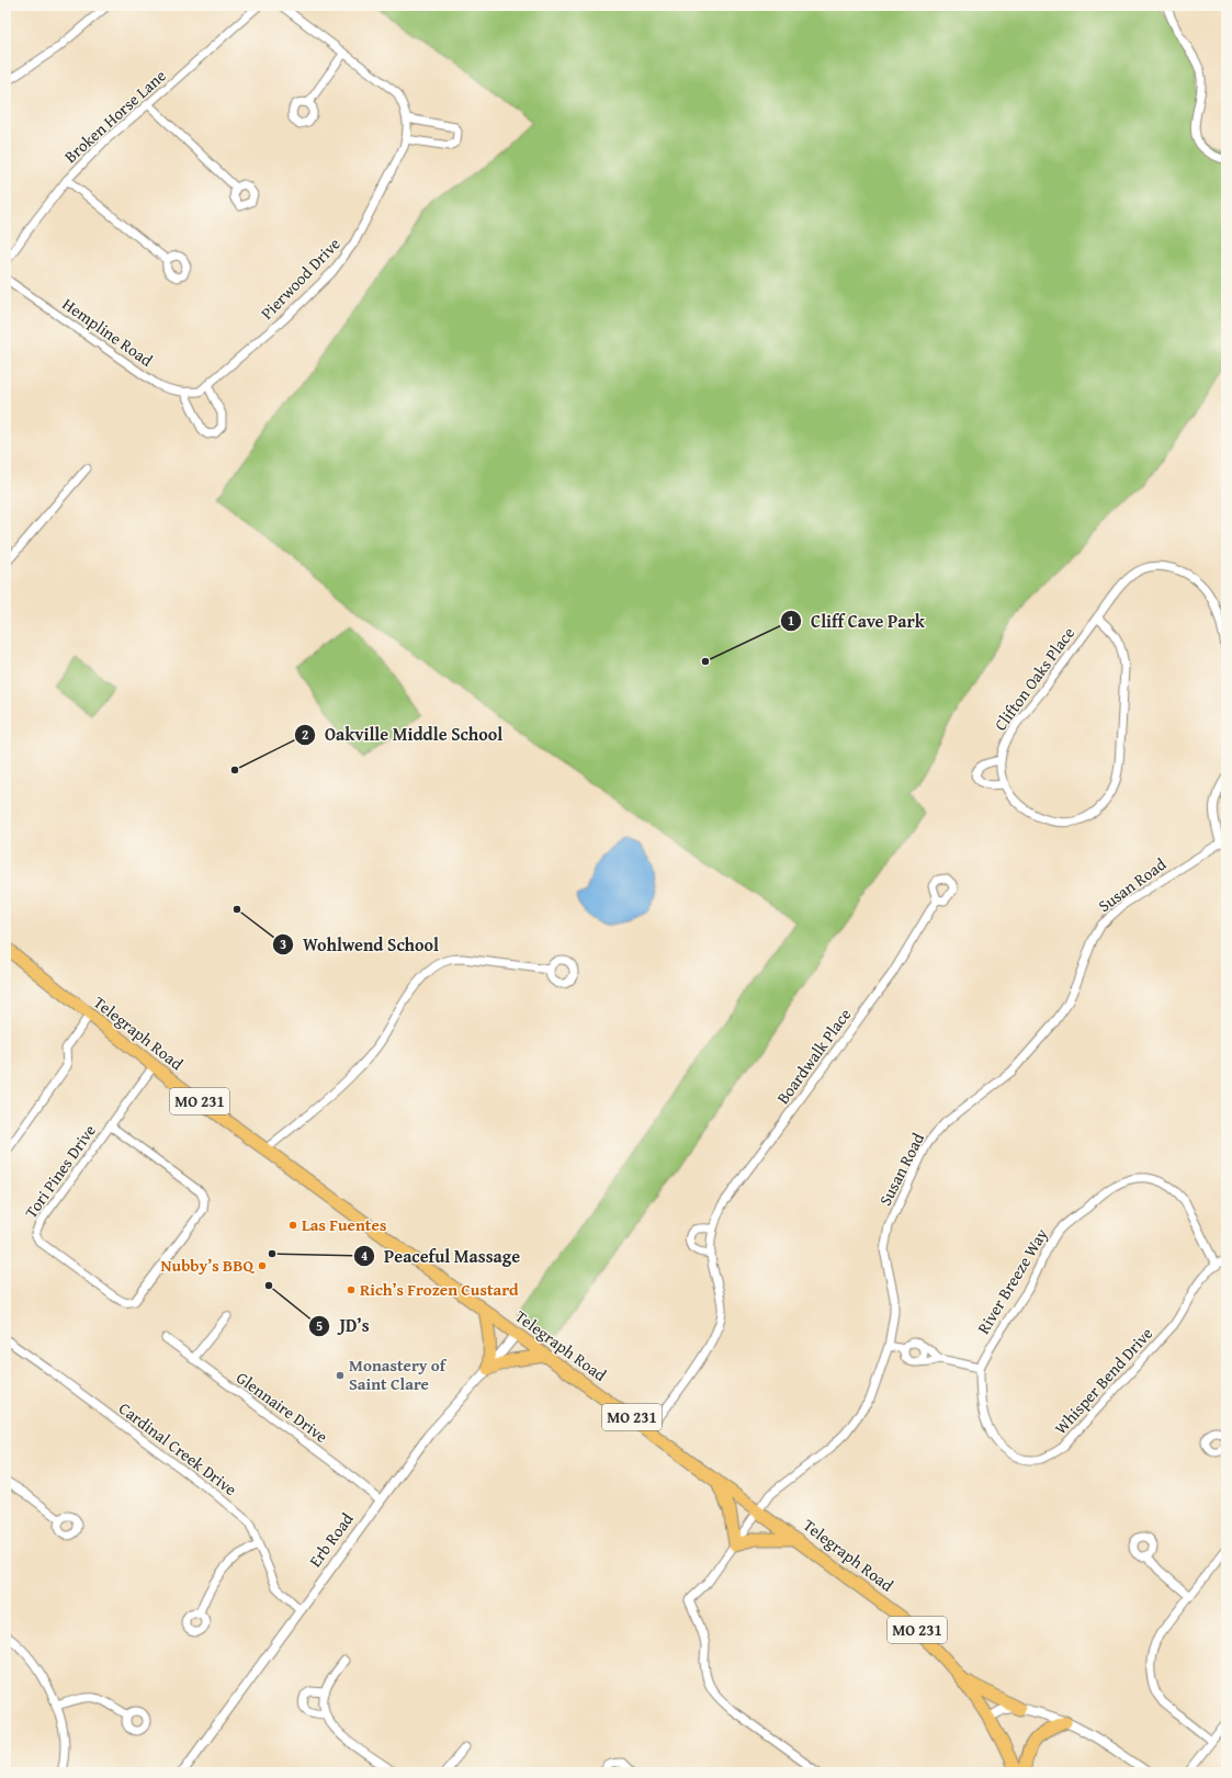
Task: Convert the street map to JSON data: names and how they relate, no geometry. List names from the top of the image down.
{
  "streets": {
    "main road": ["Telegraph Road", "MO 231"],
    "street": [
      "Broken Horse Lane",
      "Pierwood Drive",
      "Hempline Road",
      "Clifton Oaks Place",
      "Susan Road",
      "Boardwalk Place",
      "Tori Pines Drive",
      "River Breeze Way",
      "Whisper Bend Drive",
      "Glennaire Drive",
      "Cardinal Creek Drive",
      "Erb Road"
    ]
  },
  "crossings": [
    ["Pierwood Drive", "Hempline Road"],
    ["Susan Road", "Telegraph Road"],
    ["Telegraph Road", "Boardwalk Place"],
    ["Telegraph Road", "Tori Pines Drive"],
    ["Telegraph Road", "Erb Road"],
    ["River Breeze Way", "Whisper Bend Drive"],
    ["Glennaire Drive", "Erb Road"],
    ["Cardinal Creek Drive", "Erb Road"]
  ],
  "places": [
    "Cliff Cave Park",
    "Oakville Middle School",
    "Wohlwend School",
    "Las Fuentes",
    "Peaceful Massage",
    "Nubby’s BBQ",
    "JD’s",
    "Rich’s Frozen Custard",
    "Monastery of Saint Clare"
  ]
}
